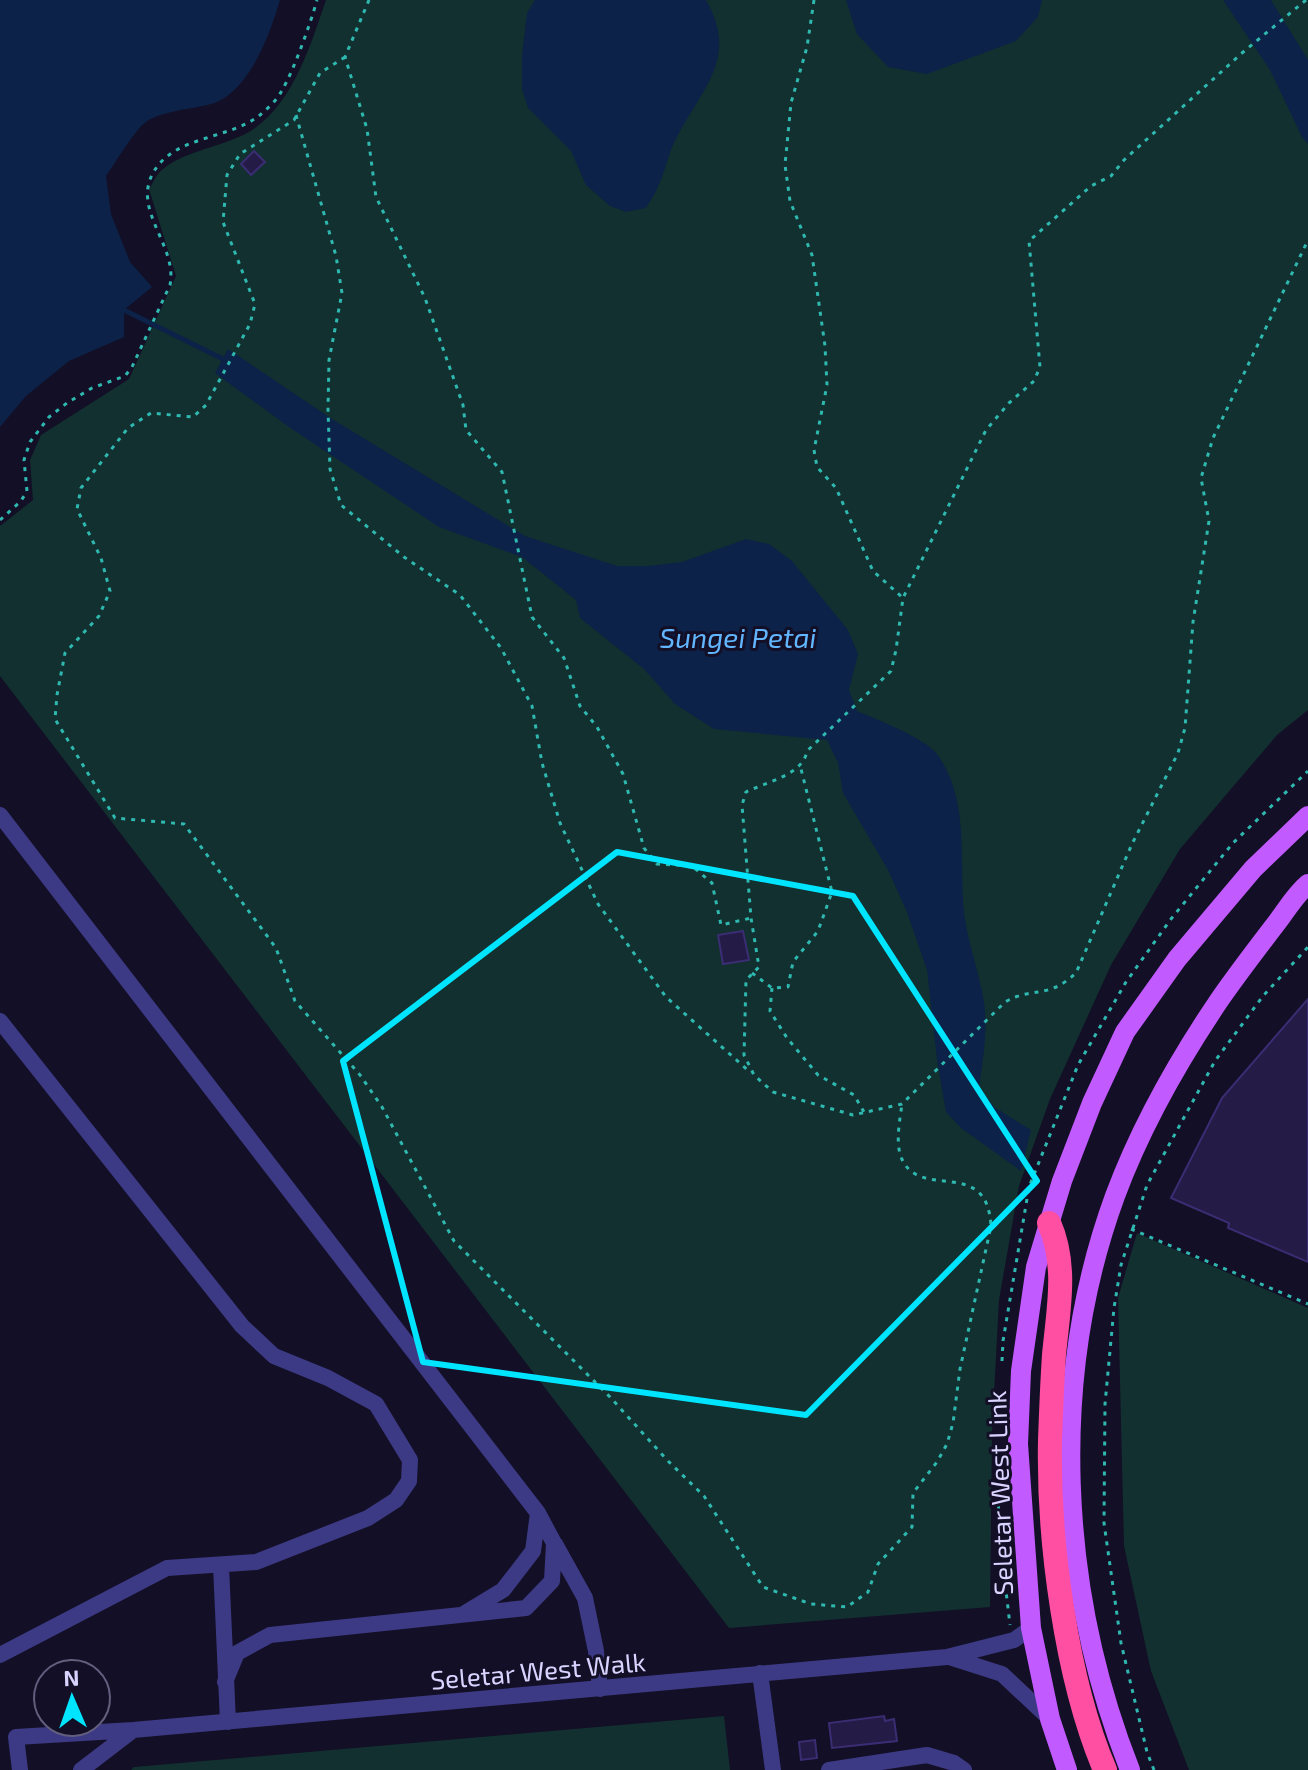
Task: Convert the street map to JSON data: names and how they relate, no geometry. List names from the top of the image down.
{
  "streets": {
    "main road": ["Seletar West Link"],
    "lane": ["Seletar West Walk"]
  },
  "crossings": [
    ["Seletar West Link", "Seletar West Walk"]
  ],
  "water": ["Sungei Petai"],
  "north": "top"
}
